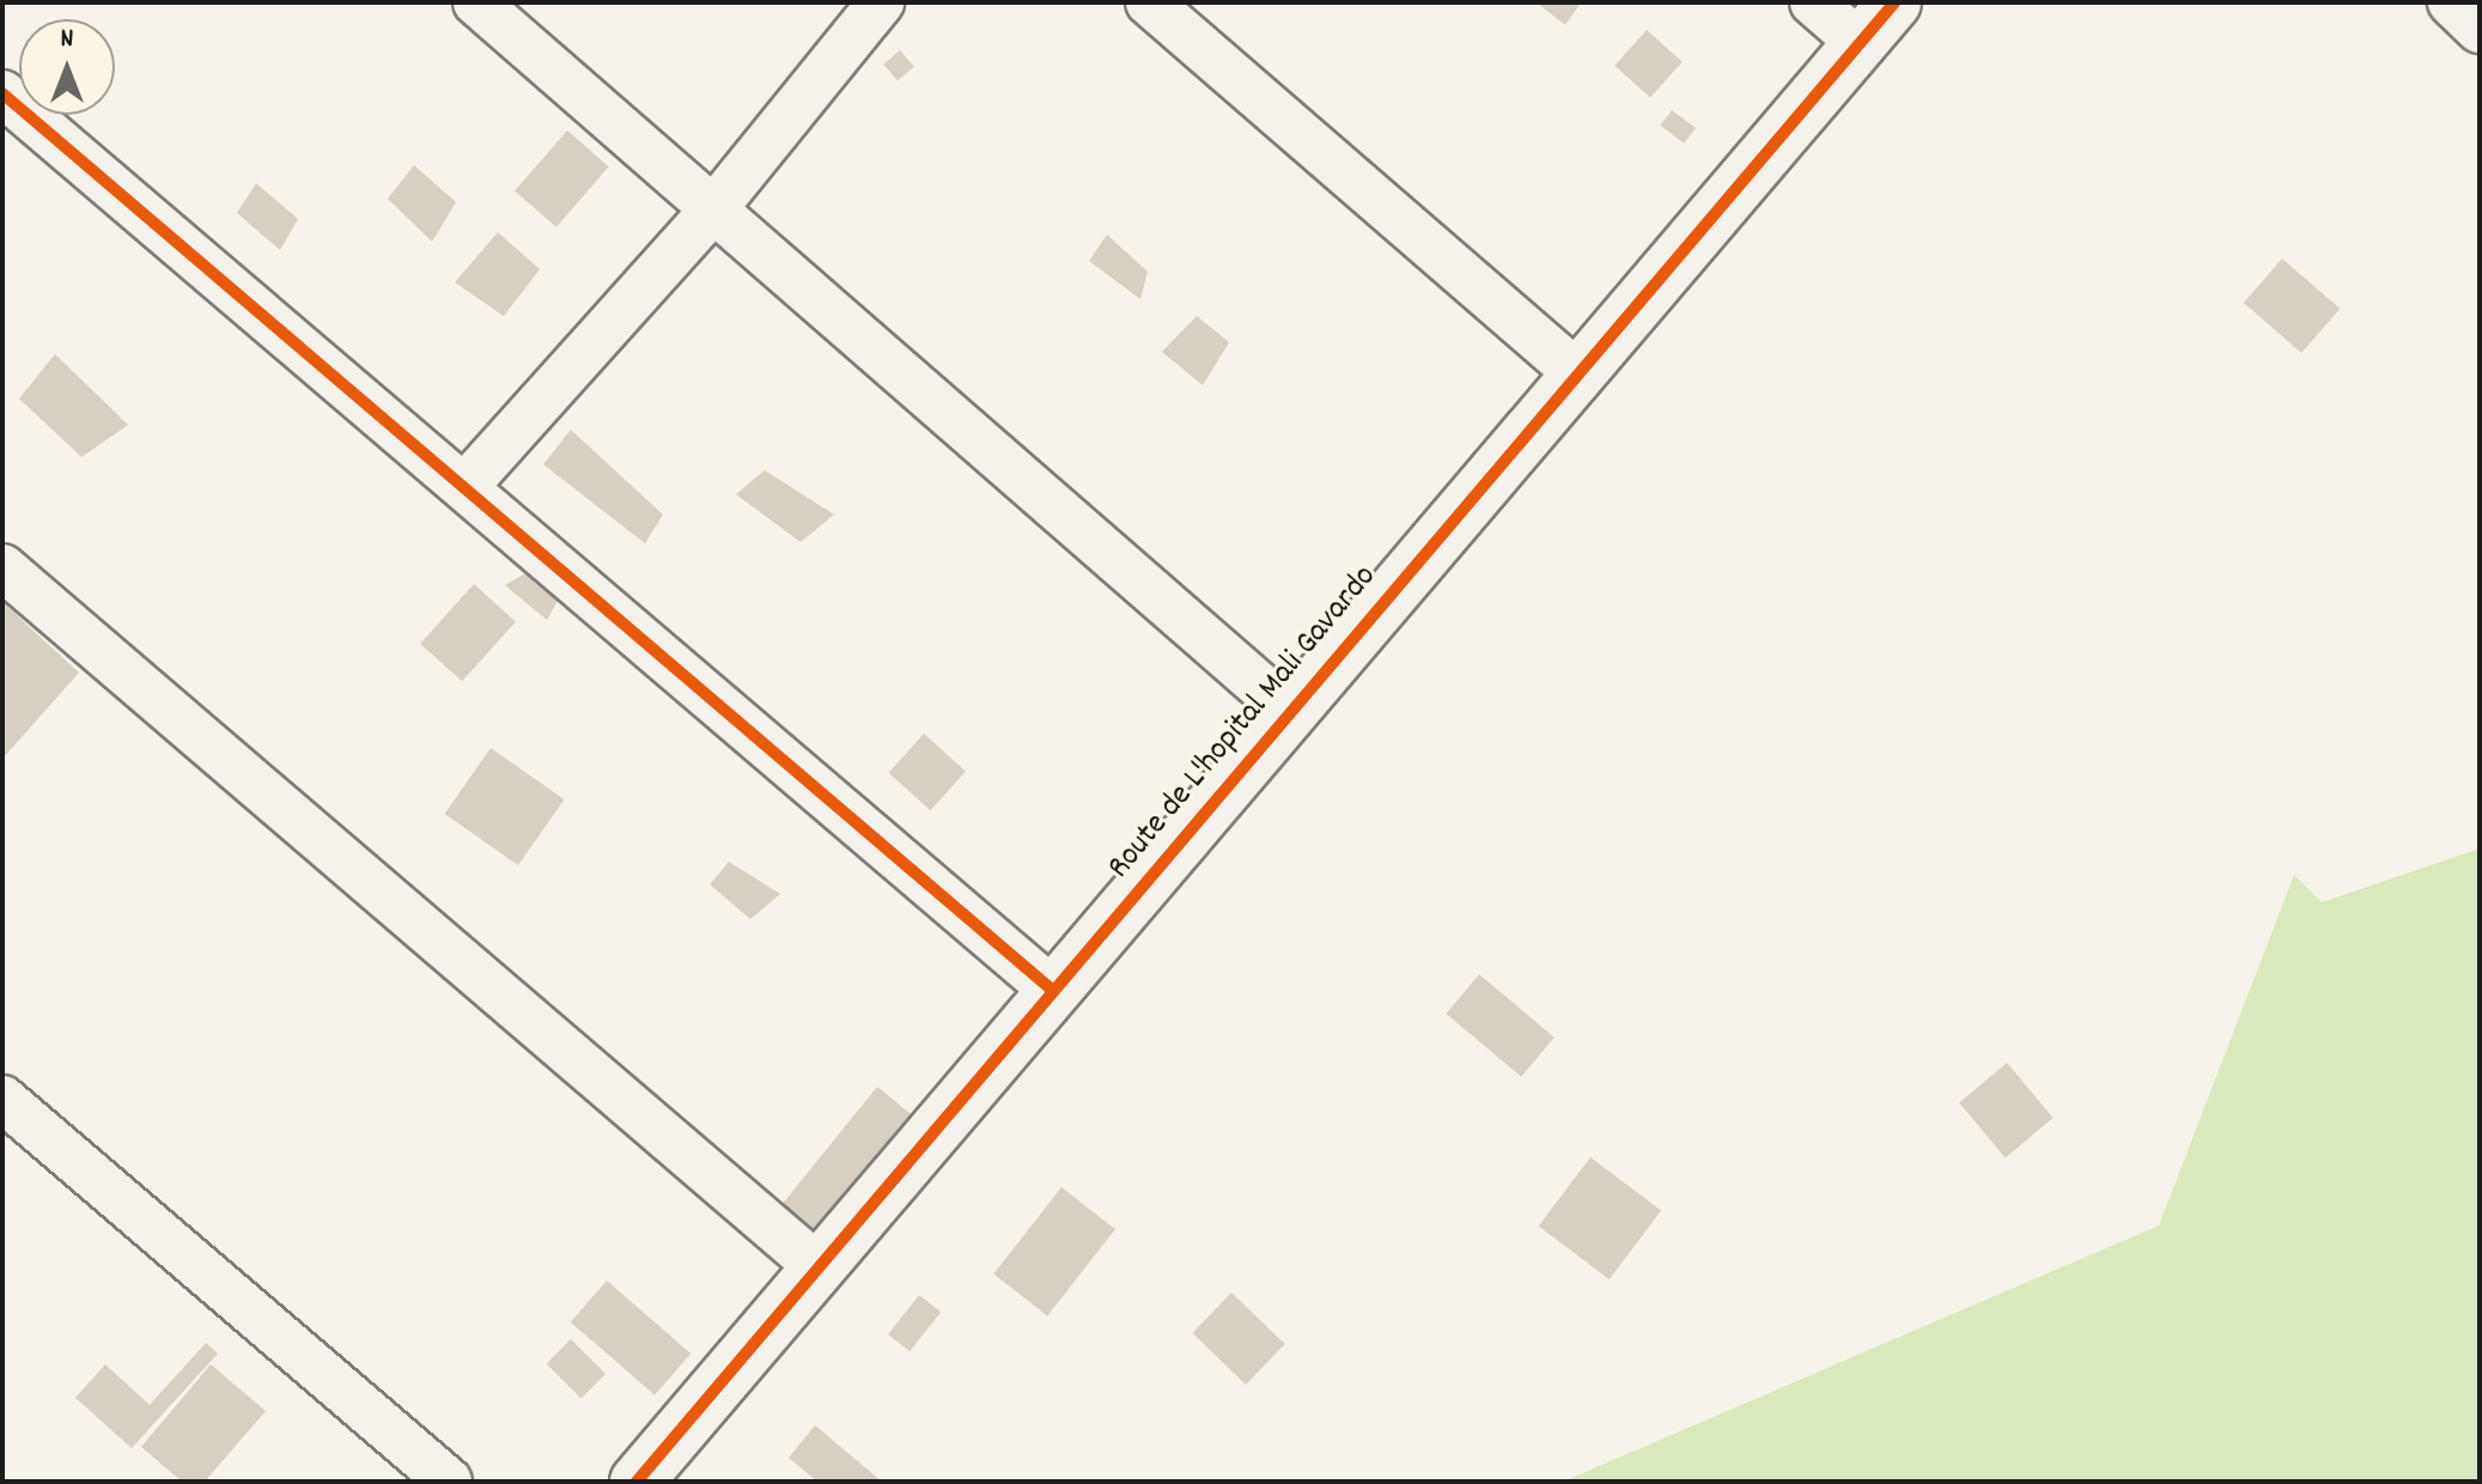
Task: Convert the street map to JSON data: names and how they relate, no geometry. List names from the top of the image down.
{
  "streets": {
    "street": ["Route de L'hopital Mali Gavardo"]
  },
  "north": "top"
}
